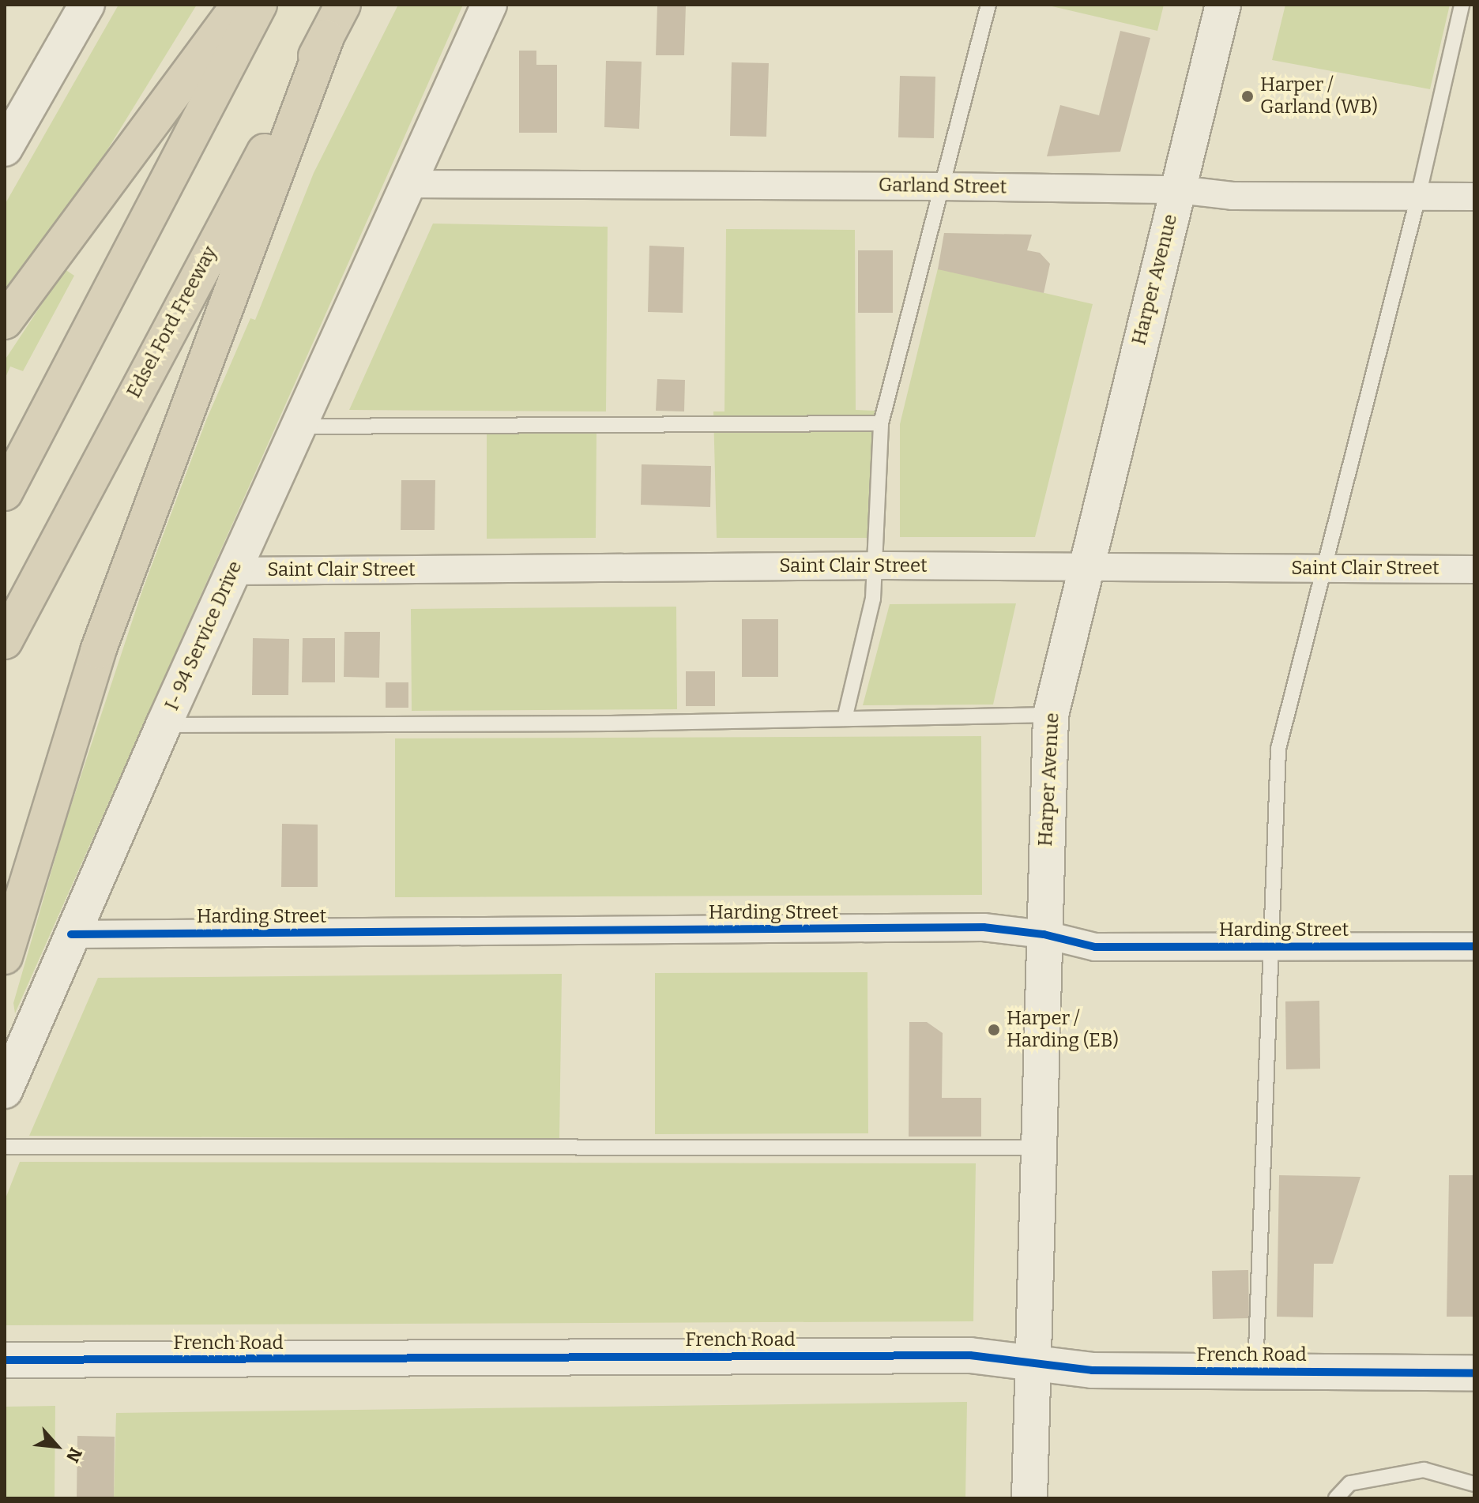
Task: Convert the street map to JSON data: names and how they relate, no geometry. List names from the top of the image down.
{
  "streets": {
    "highway": ["Edsel Ford Freeway"],
    "street": [
      "Garland Street",
      "Harper Avenue",
      "Saint Clair Street",
      "I- 94 Service Drive",
      "Harding Street",
      "French Road"
    ]
  },
  "crossings": [
    ["Garland Street", "Harper Avenue"],
    ["Garland Street", "I- 94 Service Drive"],
    ["Harper Avenue", "Saint Clair Street"],
    ["Harper Avenue", "Harding Street"],
    ["Harper Avenue", "French Road"],
    ["Saint Clair Street", "I- 94 Service Drive"],
    ["I- 94 Service Drive", "Harding Street"]
  ],
  "places": ["Harper / Garland (WB)", "Harper / Harding (EB)"],
  "north": "bottom right"
}
